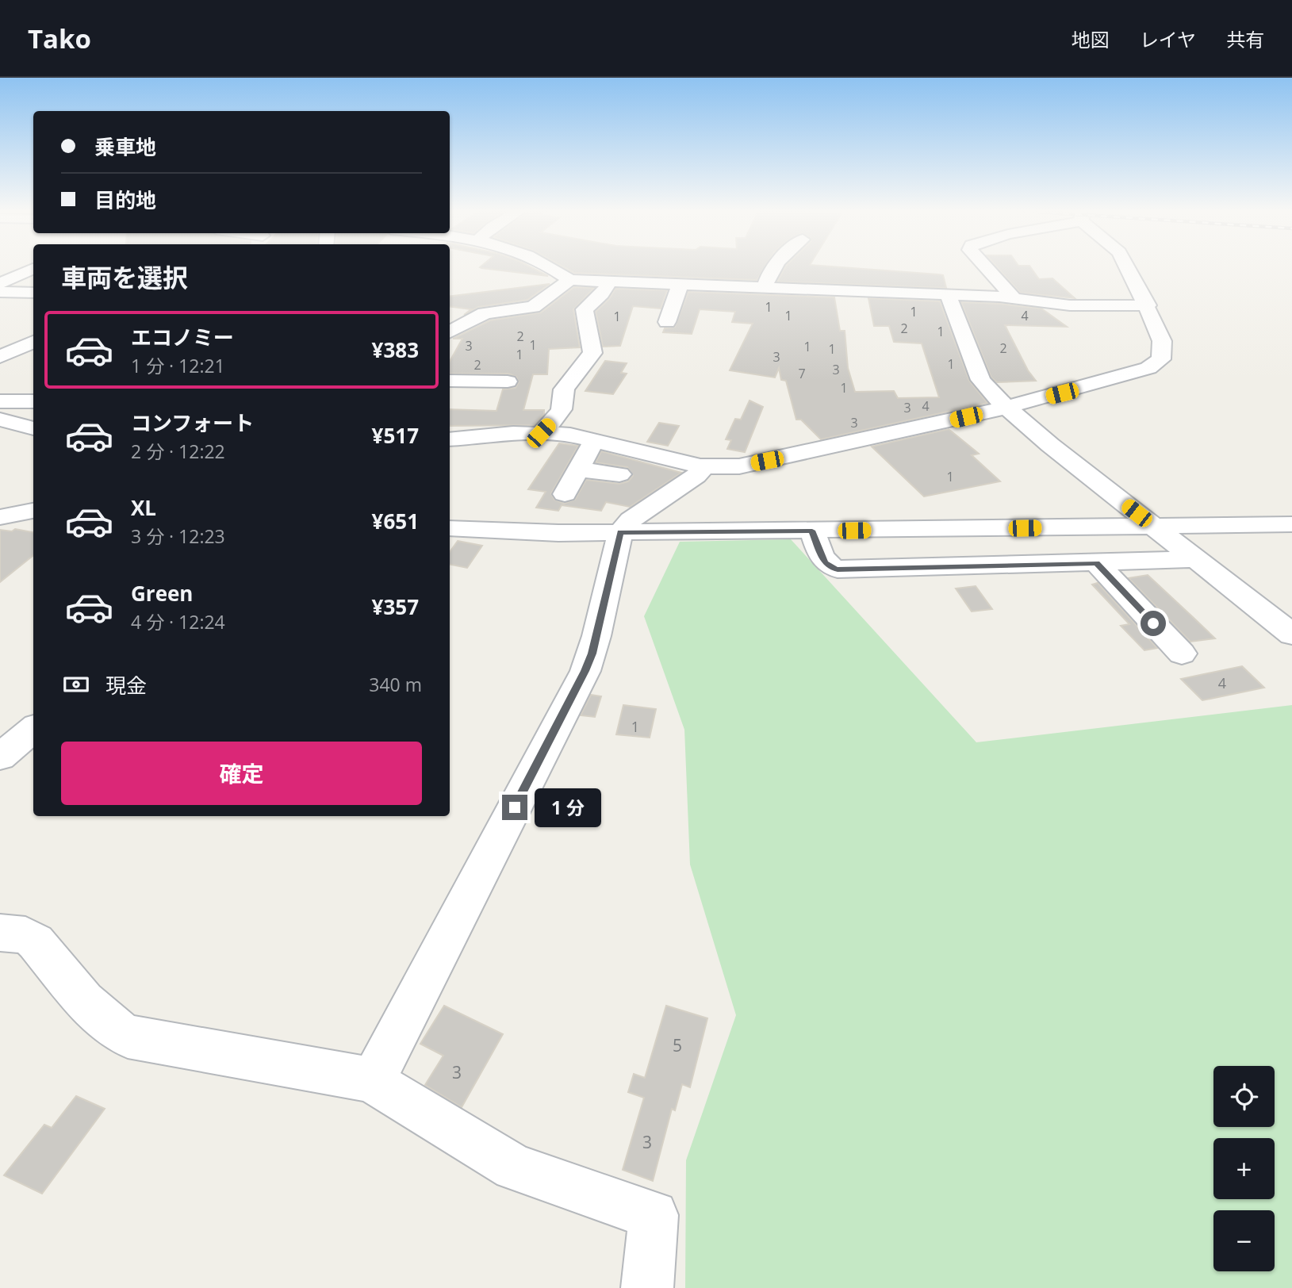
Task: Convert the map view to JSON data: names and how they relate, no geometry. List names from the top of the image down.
{
  "house_numbers": [
    "1",
    "1",
    "1",
    "4",
    "1",
    "2",
    "1",
    "2",
    "1",
    "3",
    "1",
    "2",
    "1",
    "1",
    "3",
    "1",
    "2",
    "3",
    "7",
    "1",
    "4",
    "3",
    "3",
    "1",
    "4",
    "1",
    "5",
    "3",
    "3"
  ],
  "page": {
    "header": "Tako",
    "nav": ["地図", "レイヤ", "共有"],
    "banner": ["乗車地", "目的地"],
    "heading": "車両を選択",
    "list": [
      {
        "name": "エコノミー",
        "note": "1 分 · 12:21",
        "value": "¥383"
      },
      {
        "name": "コンフォート",
        "note": "2 分 · 12:22",
        "value": "¥517"
      },
      {
        "name": "XL",
        "note": "3 分 · 12:23",
        "value": "¥651"
      },
      {
        "name": "Green",
        "note": "4 分 · 12:24",
        "value": "¥357"
      }
    ],
    "pay": ["現金", "340 m"],
    "buttons": "確定",
    "bubble": "1 分",
    "map_buttons": ["+", "−"]
  }
}
